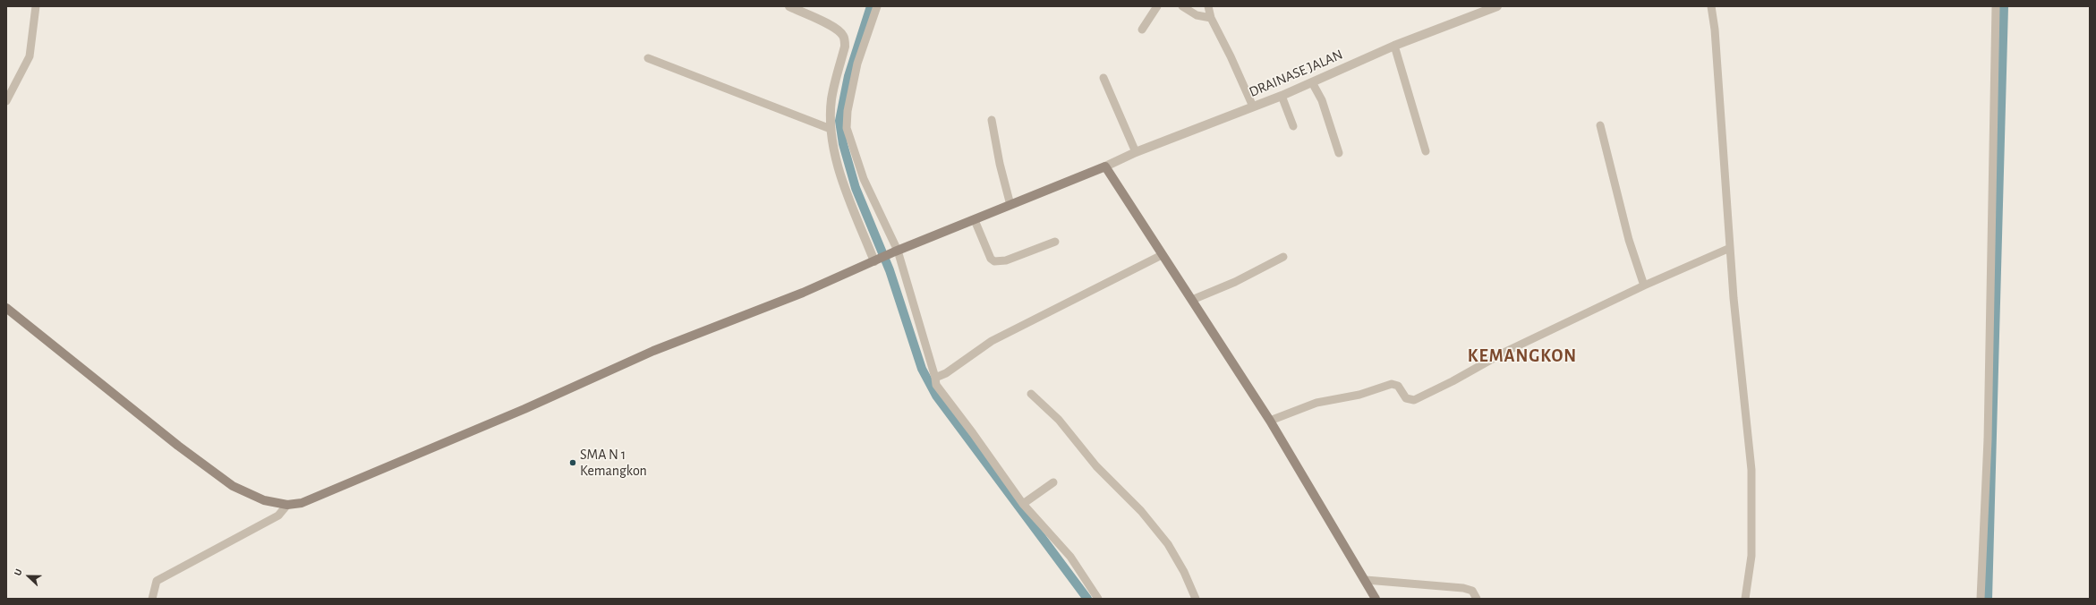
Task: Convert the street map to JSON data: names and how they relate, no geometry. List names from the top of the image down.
{
  "streets": {
    "street": ["DRAINASE JALAN"]
  },
  "districts": ["KEMANGKON"],
  "places": ["SMA N 1 Kemangkon"],
  "north": "left"
}
